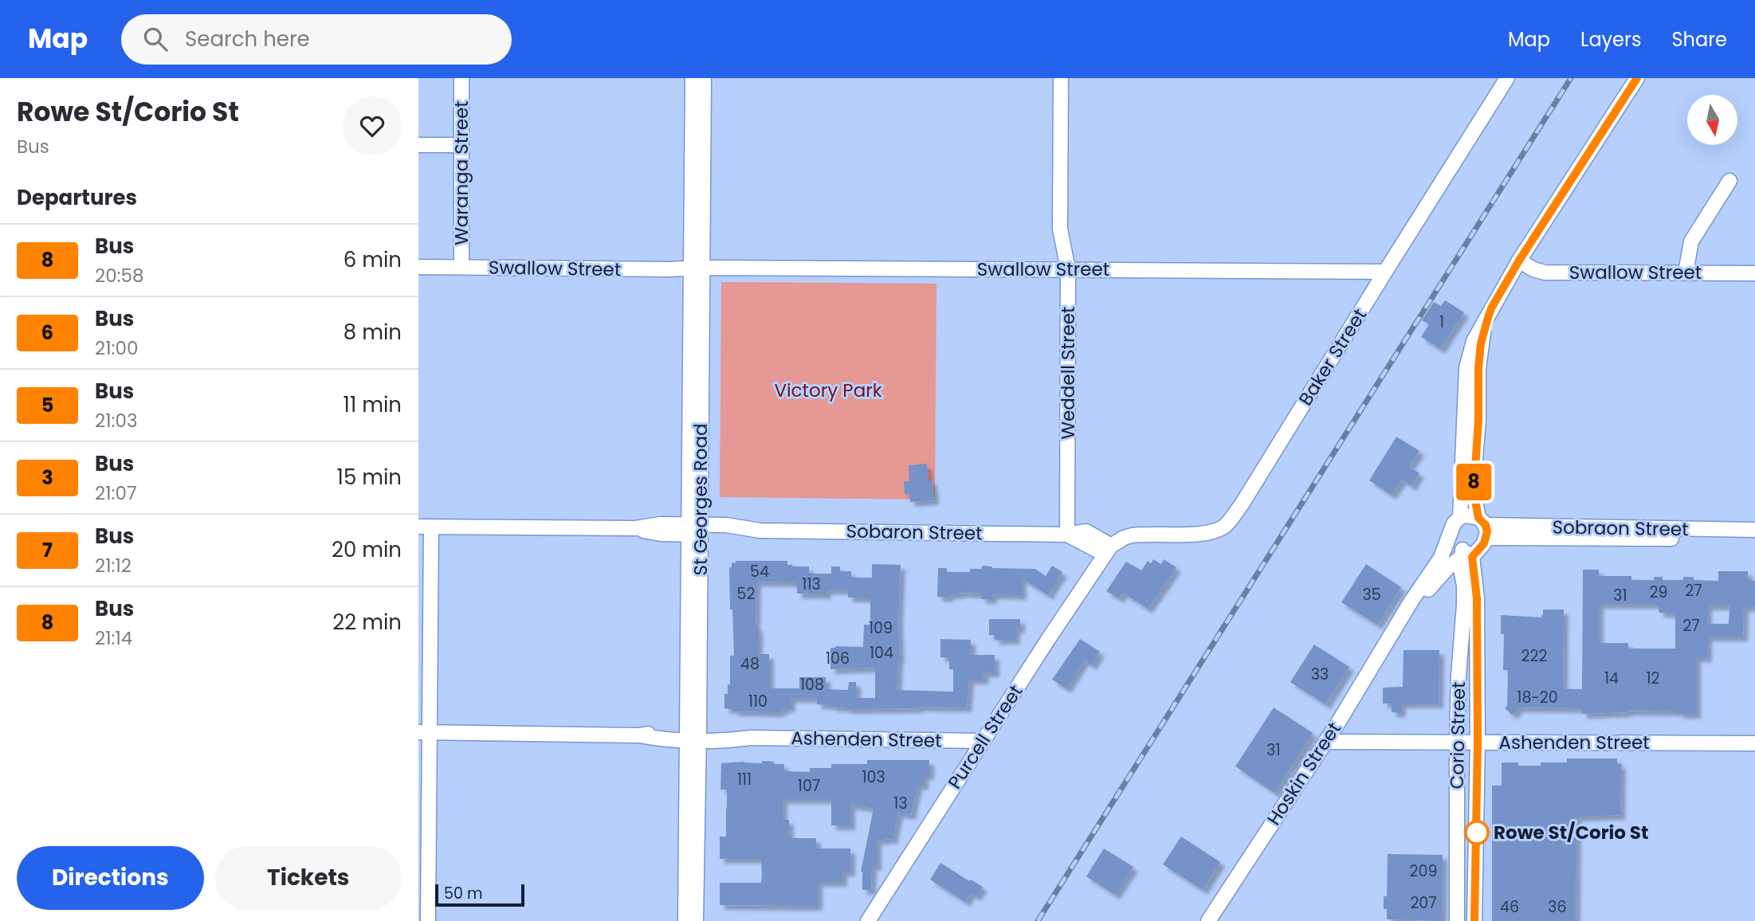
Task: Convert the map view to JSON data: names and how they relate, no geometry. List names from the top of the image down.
{
  "streets": {
    "street": [
      "Waranga Street",
      "Swallow Street",
      "Baker Street",
      "Weddell Street",
      "St Georges Road",
      "Sobraon Street",
      "Sobaron Street",
      "Corio Street",
      "Purcell Street",
      "Ashenden Street",
      "Hoskin Street"
    ]
  },
  "crossings": [
    ["Waranga Street", "Swallow Street"],
    ["Swallow Street", "Baker Street"],
    ["Swallow Street", "Weddell Street"],
    ["Swallow Street", "St Georges Road"],
    ["Baker Street", "Sobaron Street"],
    ["Baker Street", "Purcell Street"],
    ["Weddell Street", "Sobaron Street"],
    ["St Georges Road", "Sobaron Street"],
    ["St Georges Road", "Ashenden Street"],
    ["Sobraon Street", "Corio Street"],
    ["Sobraon Street", "Hoskin Street"],
    ["Sobaron Street", "Purcell Street"],
    ["Corio Street", "Ashenden Street"],
    ["Corio Street", "Hoskin Street"],
    ["Purcell Street", "Ashenden Street"],
    ["Ashenden Street", "Hoskin Street"]
  ],
  "parks": ["Victory Park"],
  "places": ["Rowe St/Corio St"],
  "lines": ["bus line 8"],
  "house_numbers": [
    "1",
    "54",
    "113",
    "27",
    "29",
    "52",
    "35",
    "31",
    "27",
    "109",
    "104",
    "222",
    "106",
    "48",
    "33",
    "14",
    "12",
    "108",
    "18-20",
    "110",
    "31",
    "103",
    "111",
    "107",
    "13",
    "209",
    "207",
    "46",
    "36"
  ],
  "scale_bar": "50 m",
  "north": "bottom",
  "page": {
    "header": "Map",
    "search": "Search here",
    "nav": ["Map", "Layers", "Share"],
    "heading": [
      ["Rowe St/Corio St", "Bus"],
      "Departures"
    ],
    "on_map": "8",
    "list": [
      {
        "mark": "8",
        "name": "Bus",
        "note": "20:58",
        "value": "6 min"
      },
      {
        "mark": "6",
        "name": "Bus",
        "note": "21:00",
        "value": "8 min"
      },
      {
        "mark": "5",
        "name": "Bus",
        "note": "21:03",
        "value": "11 min"
      },
      {
        "mark": "3",
        "name": "Bus",
        "note": "21:07",
        "value": "15 min"
      },
      {
        "mark": "7",
        "name": "Bus",
        "note": "21:12",
        "value": "20 min"
      },
      {
        "mark": "8",
        "name": "Bus",
        "note": "21:14",
        "value": "22 min"
      }
    ],
    "buttons": ["Directions", "Tickets"],
    "scale": "50 m"
  }
}
